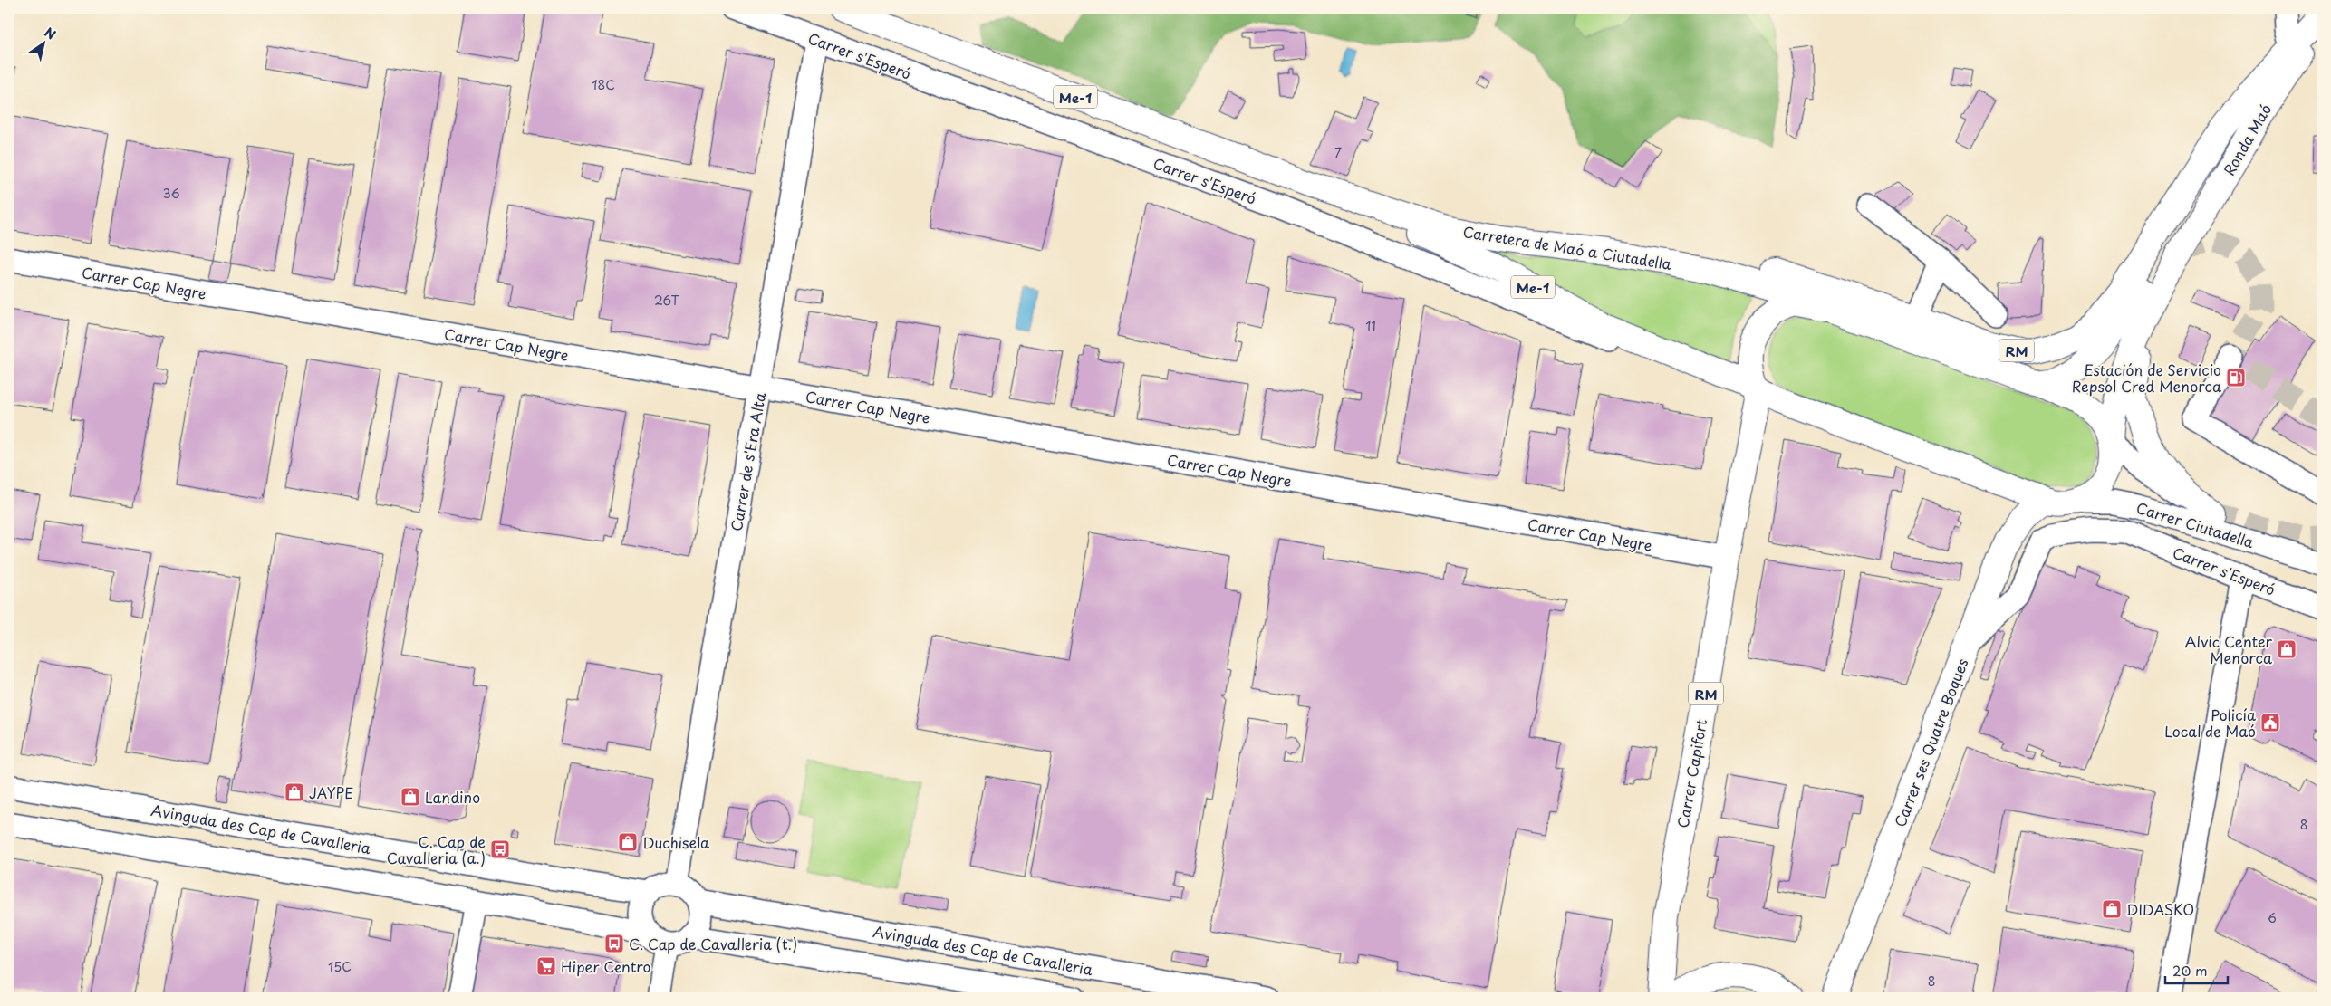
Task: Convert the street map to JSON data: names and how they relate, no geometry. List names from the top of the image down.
{
  "streets": {
    "main road": [
      "Me-1",
      "Ronda Maó",
      "Carretera de Maó a Ciutadella",
      "RM",
      "Carrer ses Quatre Boques",
      "Carrer Capifort"
    ],
    "street": [
      "Carrer s'Esperó",
      "Carrer Cap Negre",
      "Carrer de s'Era Alta",
      "Carrer Ciutadella",
      "Avinguda des Cap de Cavalleria"
    ]
  },
  "crossings": [
    ["Carrer s'Esperó", "Carretera de Maó a Ciutadella"],
    ["Carrer s'Esperó", "Carrer de s'Era Alta"],
    ["Carrer s'Esperó", "Carrer ses Quatre Boques"],
    ["Ronda Maó", "RM"],
    ["Carretera de Maó a Ciutadella", "RM"],
    ["Carretera de Maó a Ciutadella", "Carrer Ciutadella"],
    ["Carretera de Maó a Ciutadella", "Carrer ses Quatre Boques"],
    ["Carretera de Maó a Ciutadella", "Carrer Capifort"],
    ["Carrer Cap Negre", "Carrer de s'Era Alta"],
    ["Carrer Cap Negre", "Carrer Capifort"],
    ["RM", "Carrer Ciutadella"],
    ["RM", "Carrer ses Quatre Boques"],
    ["RM", "Carrer Capifort"],
    ["Carrer de s'Era Alta", "Avinguda des Cap de Cavalleria"],
    ["Carrer Ciutadella", "Carrer ses Quatre Boques"]
  ],
  "places": {
    "fuel station": ["Estación de Servicio Repsol Cred Menorca"],
    "shop": [
      "Alvic Center Menorca",
      "JAYPE",
      "Landino",
      "Duchisela",
      "DIDASKO"
    ],
    "public building": ["Policía Local de Maó"],
    "bus stop": ["C. Cap de Cavalleria (a.)", "C. Cap de Cavalleria (t.)"],
    "supermarket": ["Hiper Centro"]
  },
  "house_numbers": [
    "18C",
    "7",
    "36",
    "26T",
    "11",
    "8",
    "6",
    "15C",
    "8"
  ],
  "scale_bar": "20 m",
  "north": "top right"
}
